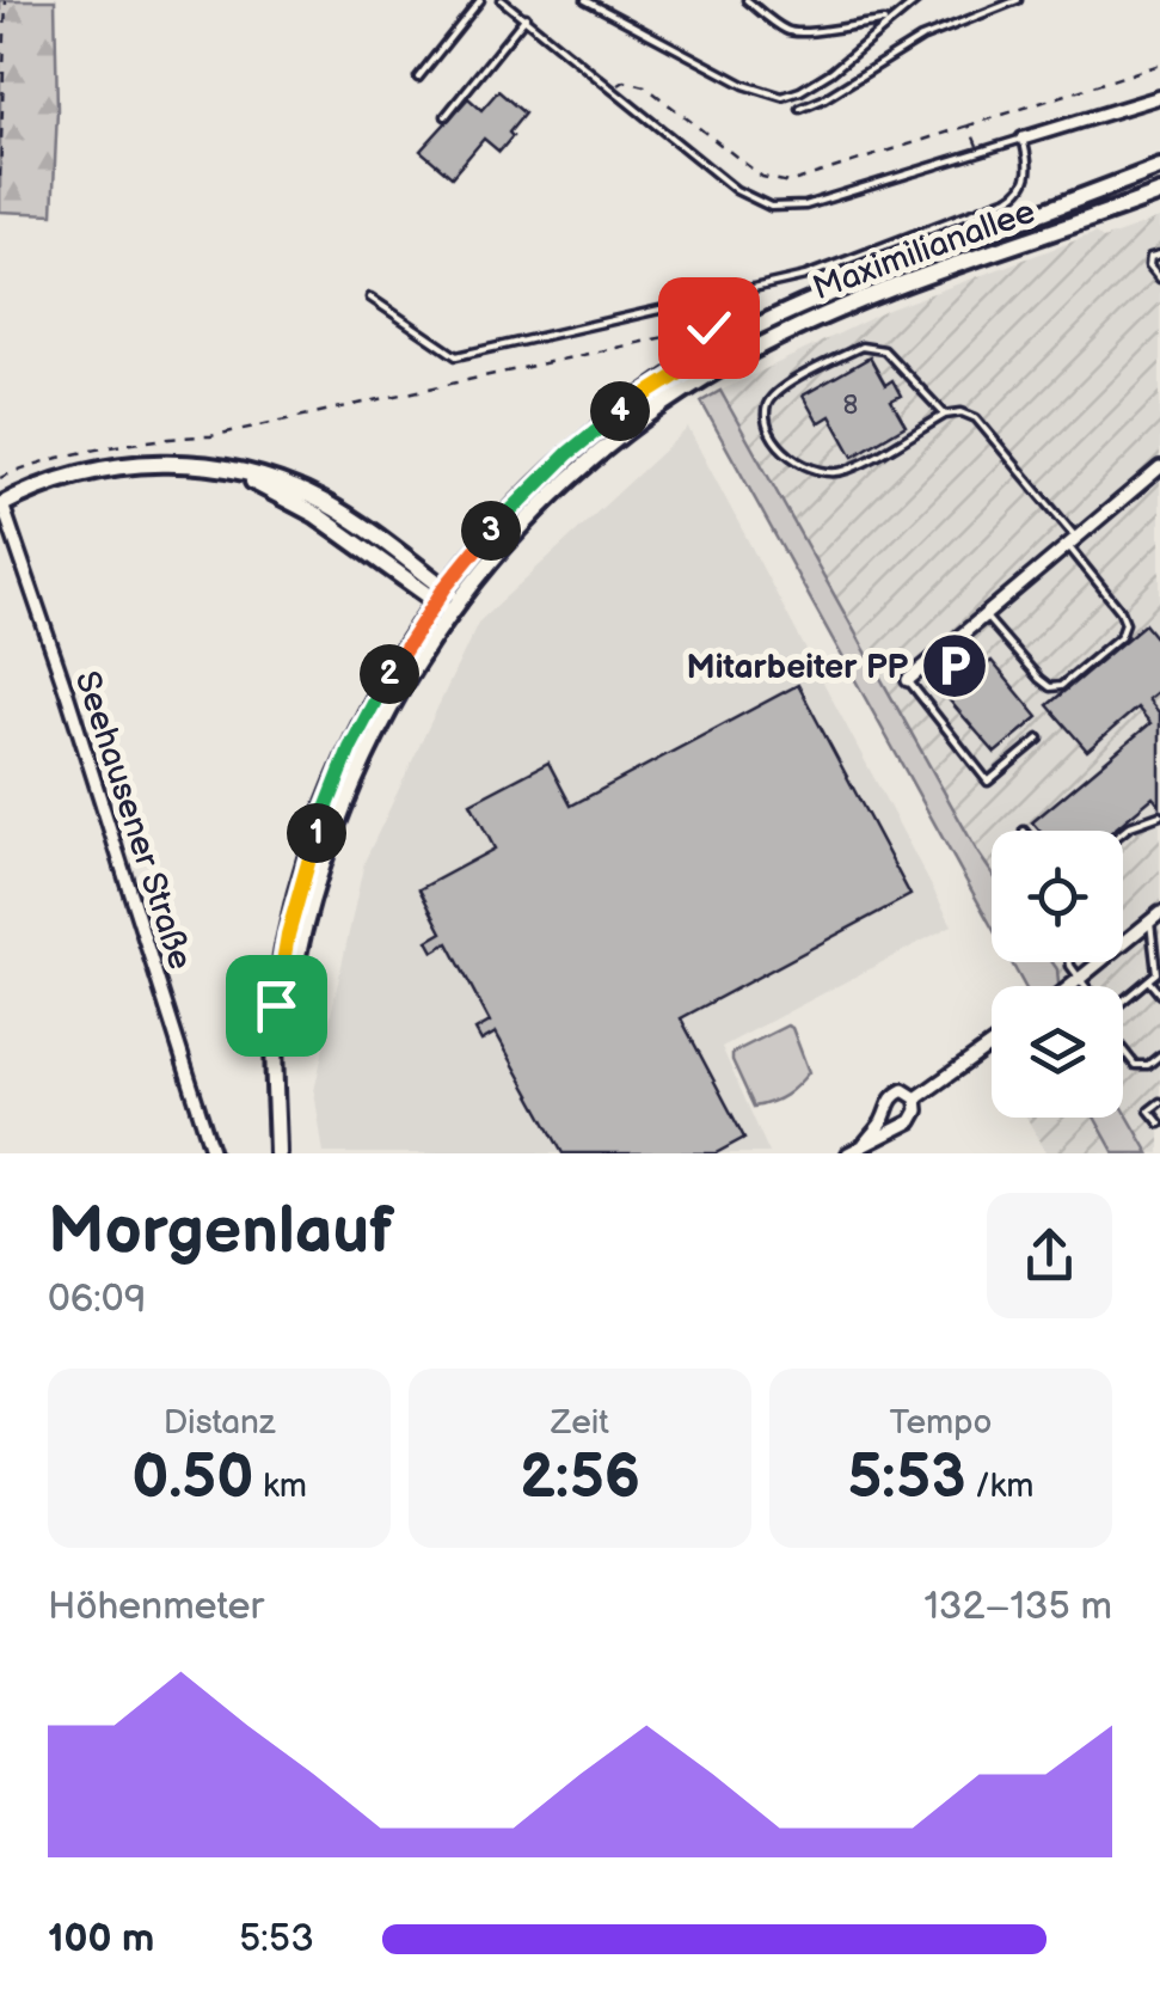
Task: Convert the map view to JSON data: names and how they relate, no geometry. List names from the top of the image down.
{
  "streets": {
    "main road": ["Maximilianallee"],
    "street": ["Seehausener Straße"]
  },
  "places": {
    "parking": ["Mitarbeiter PP"]
  },
  "house_numbers": ["8"],
  "page": {
    "pins": [
      "4",
      "3",
      "2",
      "1"
    ],
    "heading": ["Morgenlauf", "06:09"],
    "stats": [
      ["Distanz", "0.50 km"],
      ["Zeit", "2:56"],
      ["Tempo", "5:53 /km"]
    ],
    "chart": ["Höhenmeter", "132–135 m"],
    "list": [
      {
        "name": "100 m",
        "note": "5:53"
      }
    ]
  }
}
